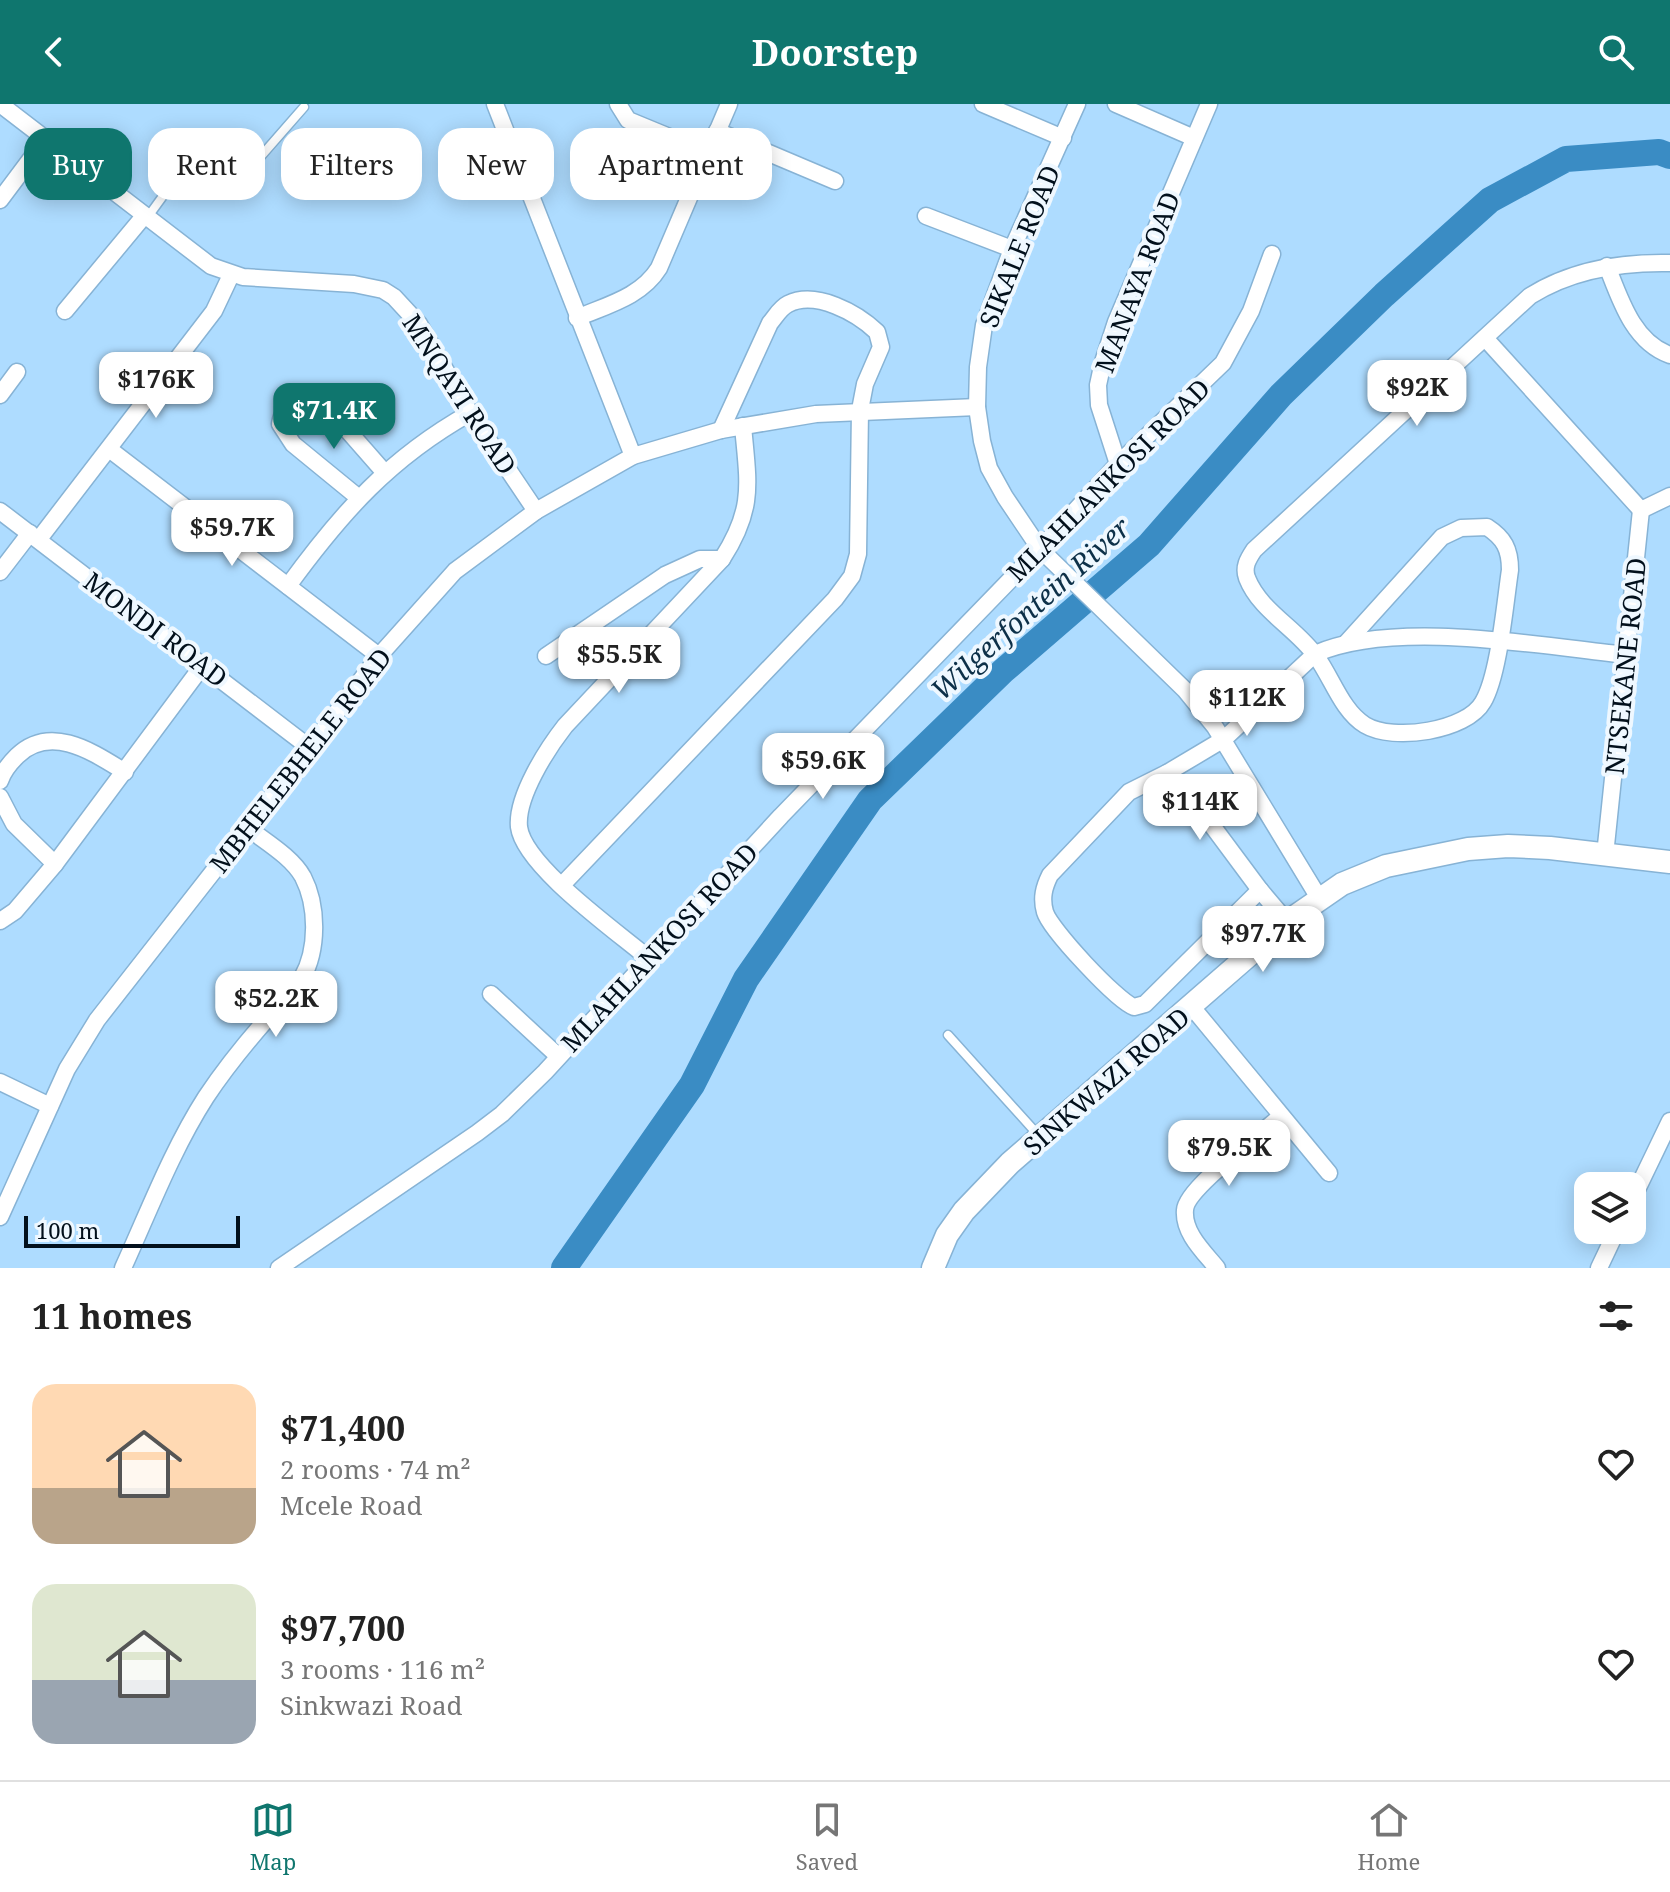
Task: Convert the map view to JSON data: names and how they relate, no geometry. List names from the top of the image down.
{
  "streets": {
    "street": [
      "SIKALE ROAD",
      "MANAYA ROAD",
      "MNQAYI ROAD",
      "MLAHLANKOSI ROAD",
      "MONDI ROAD",
      "NTSEKANE ROAD",
      "MBHELEBHELE ROAD",
      "SINKWAZI ROAD"
    ]
  },
  "crossings": [
    ["SIKALE ROAD", "MLAHLANKOSI ROAD"],
    ["SIKALE ROAD", "MBHELEBHELE ROAD"],
    ["SIKALE ROAD", "SINKWAZI ROAD"],
    ["MANAYA ROAD", "MLAHLANKOSI ROAD"],
    ["MNQAYI ROAD", "MBHELEBHELE ROAD"],
    ["MONDI ROAD", "MBHELEBHELE ROAD"],
    ["NTSEKANE ROAD", "SINKWAZI ROAD"]
  ],
  "water": ["Wilgerfontein River"],
  "scale_bar": "100 m",
  "page": {
    "header": "Doorstep",
    "chip": [
      "Buy",
      "Rent",
      "Filters",
      "New",
      "Apartment"
    ],
    "price": [
      "$176K",
      "$92K",
      "$71.4K",
      "$59.7K",
      "$55.5K",
      "$112K",
      "$59.6K",
      "$114K",
      "$97.7K",
      "$52.2K",
      "$79.5K"
    ],
    "scale": "100 m",
    "heading": "11 homes",
    "list": [
      {
        "name": "$71,400",
        "note": "2 rooms · 74 m² · Mcele Road"
      },
      {
        "name": "$97,700",
        "note": "3 rooms · 116 m² · Sinkwazi Road"
      }
    ],
    "tabs": ["Map", "Saved", "Home"]
  }
}
